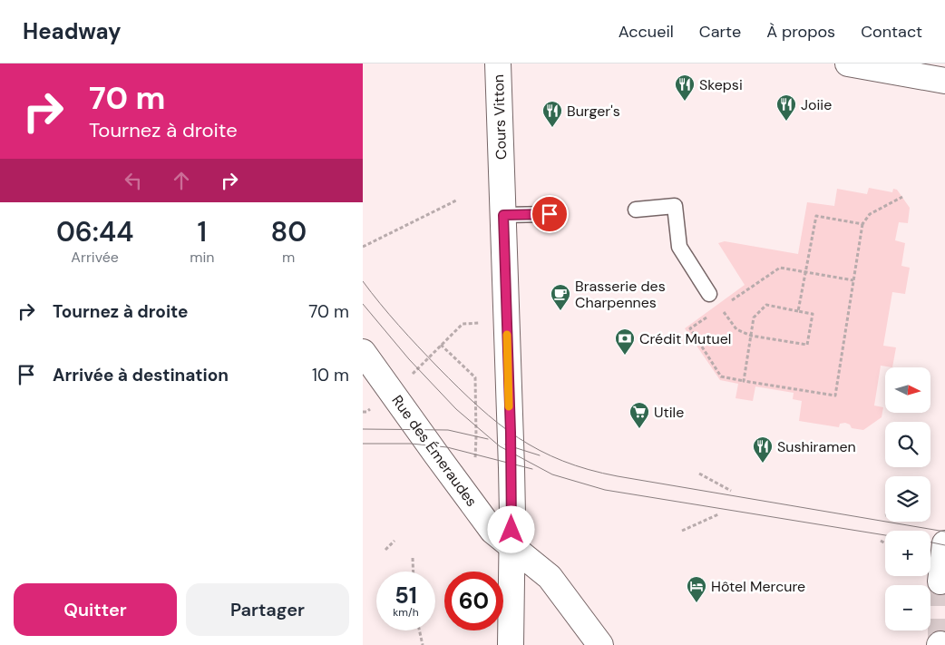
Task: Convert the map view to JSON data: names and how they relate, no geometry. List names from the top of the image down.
{
  "streets": {
    "main road": ["Cours Vitton", "Rue des Émeraudes"]
  },
  "crossings": [
    ["Cours Vitton", "Rue des Émeraudes"]
  ],
  "places": {
    "restaurant": [
      "Skepsi",
      "Joiie",
      "Burger's",
      "Sushiramen"
    ],
    "cafe": ["Brasserie des Charpennes"],
    "bank": ["Crédit Mutuel"],
    "supermarket": ["Utile"],
    "hotel": ["Hôtel Mercure"]
  },
  "north": "right",
  "page": {
    "header": "Headway",
    "nav": [
      "Accueil",
      "Carte",
      "À propos",
      "Contact"
    ],
    "turn": ["70 m", "Tournez à droite"],
    "eta": [
      "06:44",
      "Arrivée",
      "1",
      "min",
      "80",
      "m"
    ],
    "list": [
      {
        "name": "Tournez à droite",
        "value": "70 m"
      },
      {
        "name": "Arrivée à destination",
        "value": "10 m"
      }
    ],
    "map_buttons": ["+", "−"],
    "speed": "51 km/h",
    "limit": "60",
    "buttons": ["Quitter", "Partager"]
  }
}
